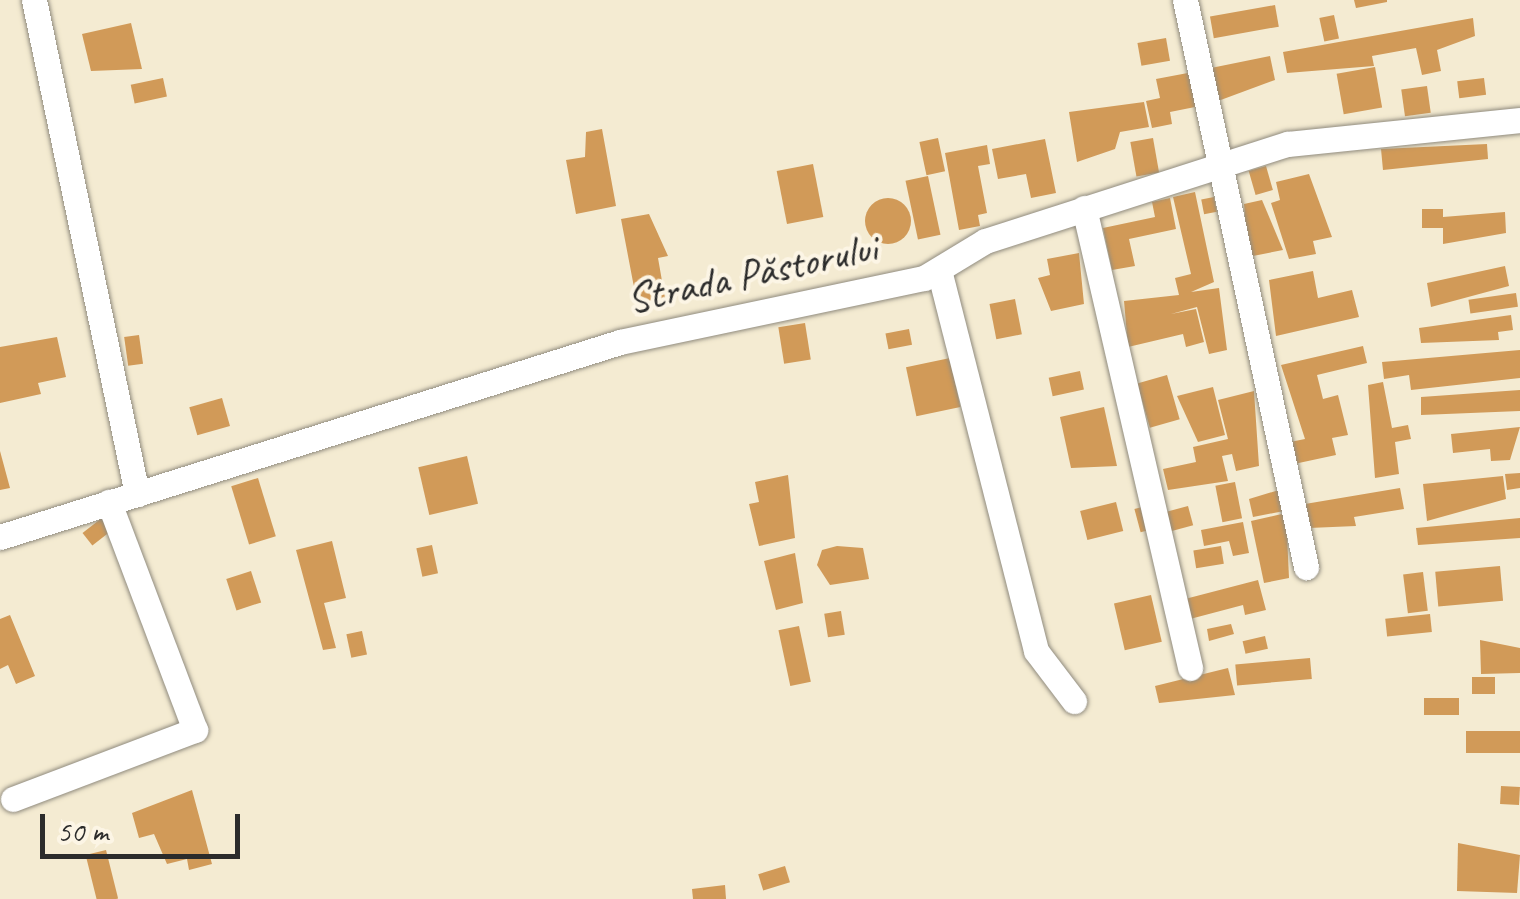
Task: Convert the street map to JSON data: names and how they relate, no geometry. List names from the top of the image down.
{
  "streets": {
    "street": ["Strada Păstorului"]
  },
  "scale_bar": "50 m"
}
